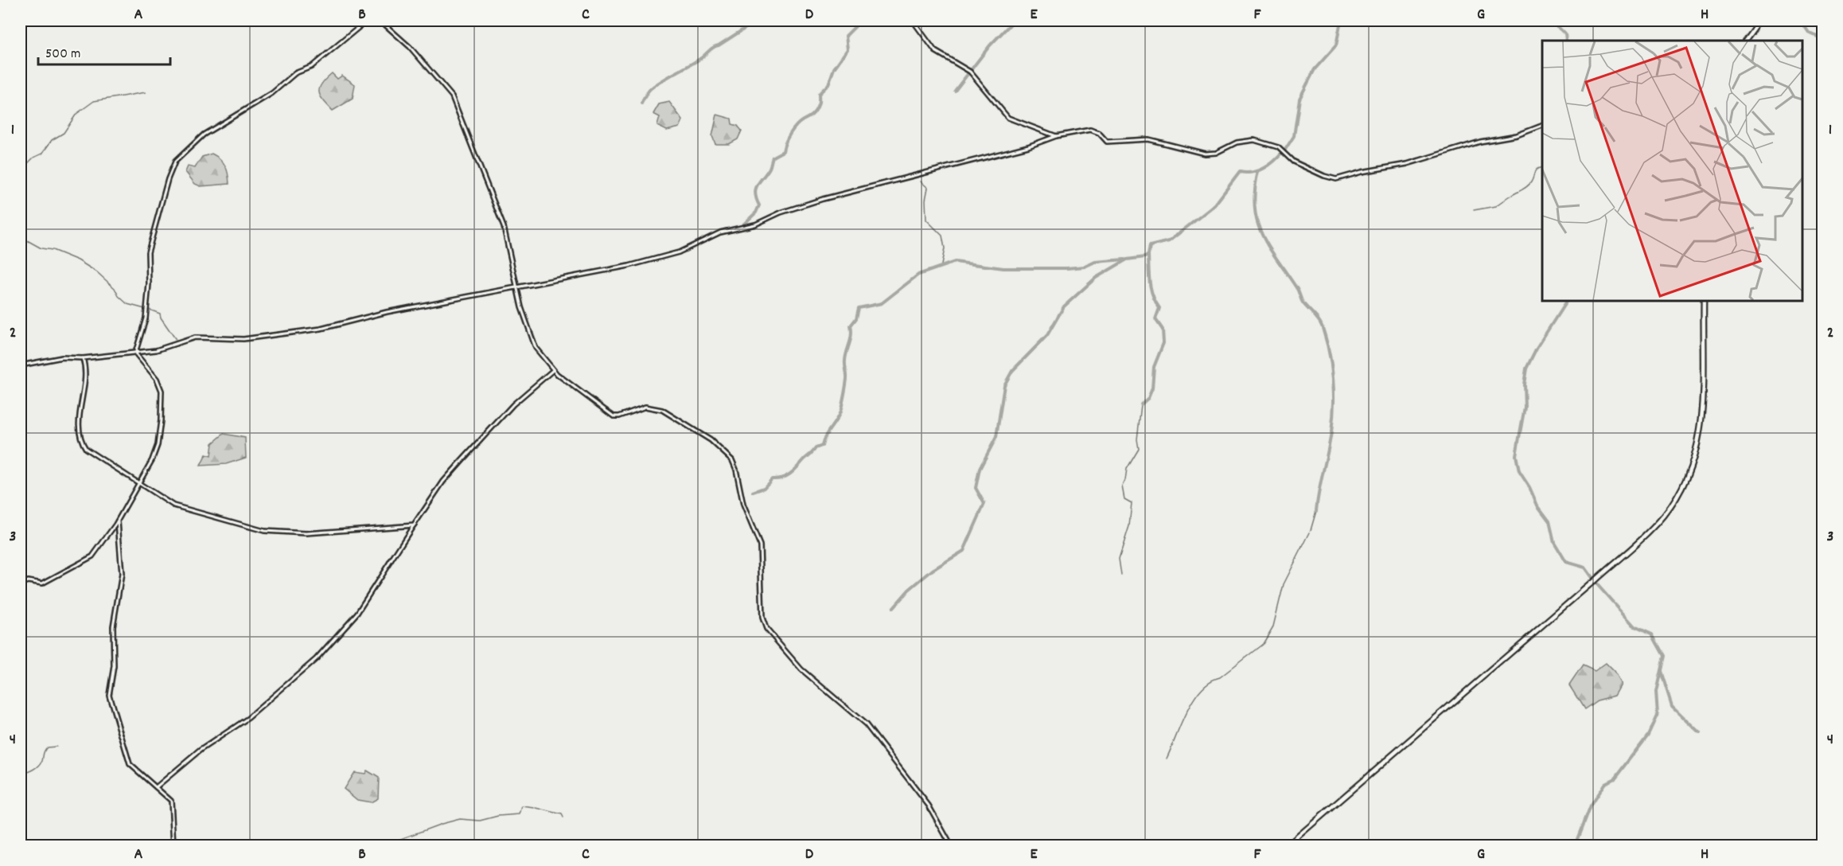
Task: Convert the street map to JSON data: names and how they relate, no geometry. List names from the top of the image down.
{
  "scale_bar": "500 m",
  "grid": {
    "columns": [
      "A",
      "B",
      "C",
      "D",
      "E",
      "F",
      "G",
      "H"
    ],
    "rows": [
      "1",
      "2",
      "3",
      "4"
    ]
  }
}
